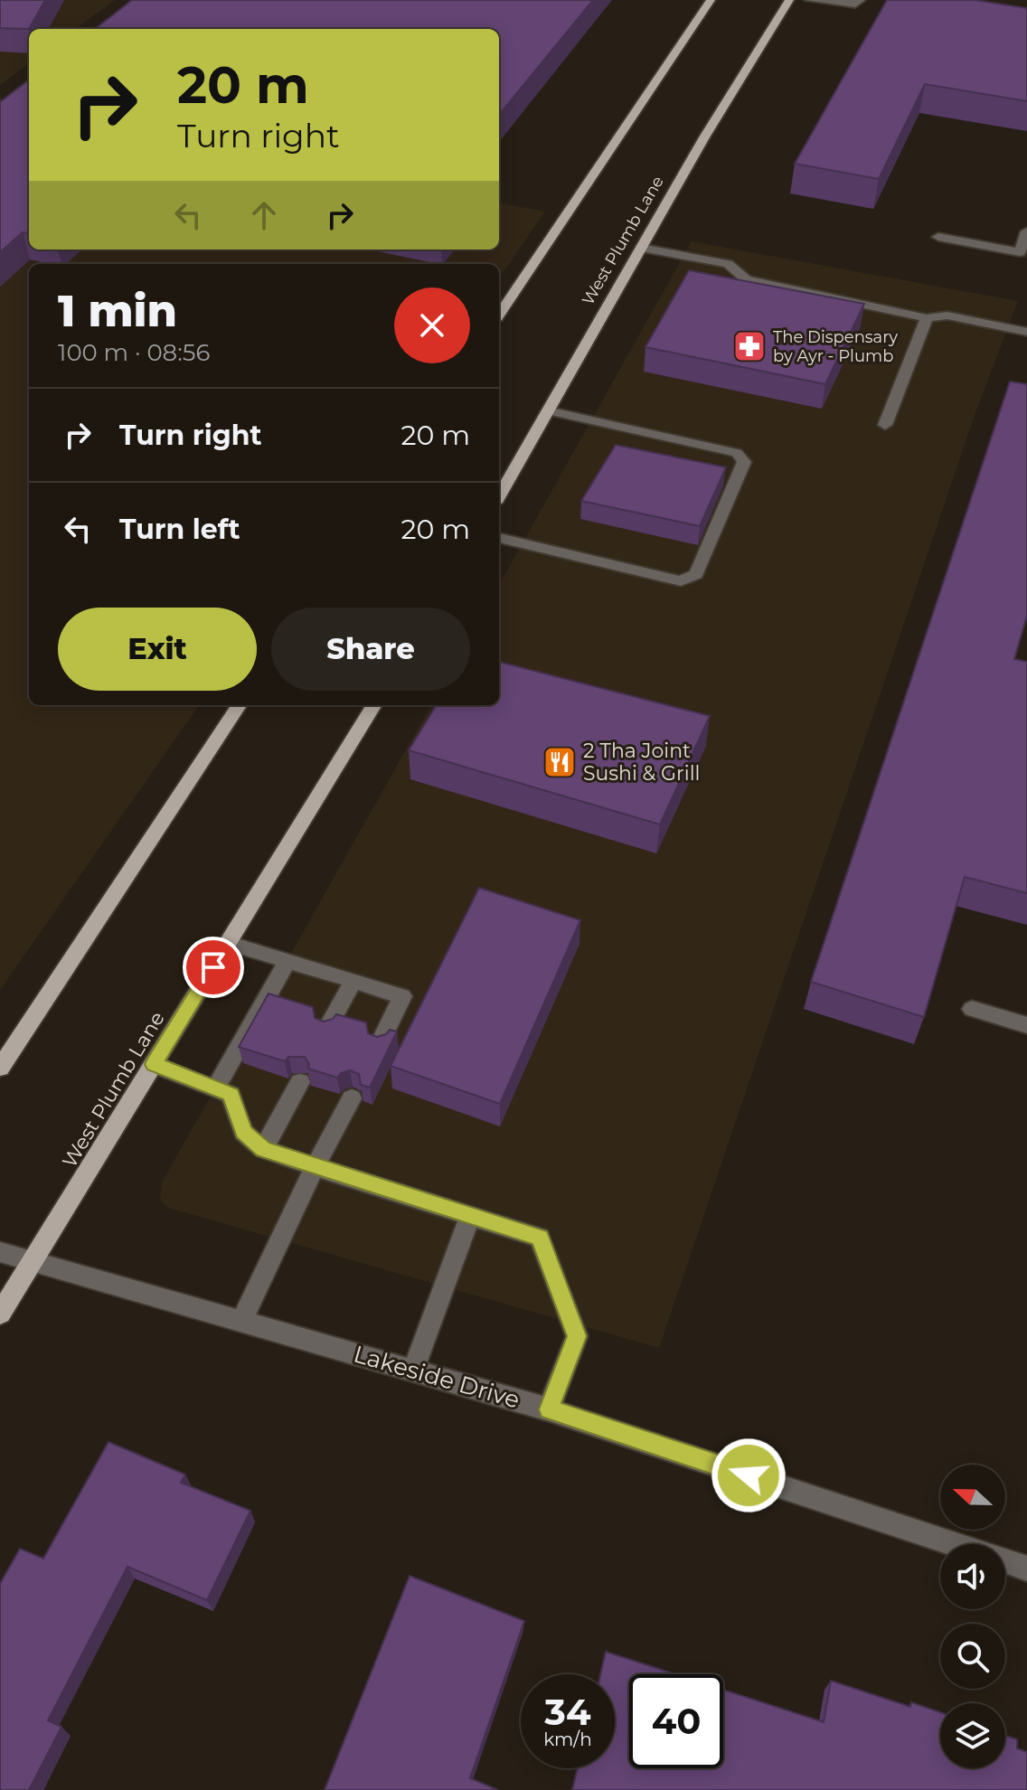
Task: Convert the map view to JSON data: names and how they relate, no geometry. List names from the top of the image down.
{
  "streets": {
    "main road": ["West Plumb Lane"],
    "street": ["Lakeside Drive"]
  },
  "crossings": [
    ["West Plumb Lane", "Lakeside Drive"]
  ],
  "places": {
    "pharmacy": ["The Dispensary by Ayr - Plumb"],
    "restaurant": ["2 Tha Joint Sushi & Grill"]
  },
  "north": "left",
  "page": {
    "turn": ["20 m", "Turn right"],
    "heading": ["1 min", "100 m · 08:56"],
    "list": [
      {
        "name": "Turn right",
        "value": "20 m"
      },
      {
        "name": "Turn left",
        "value": "20 m"
      }
    ],
    "buttons": ["Exit", "Share"],
    "speed": "34 km/h",
    "limit": "40"
  }
}
